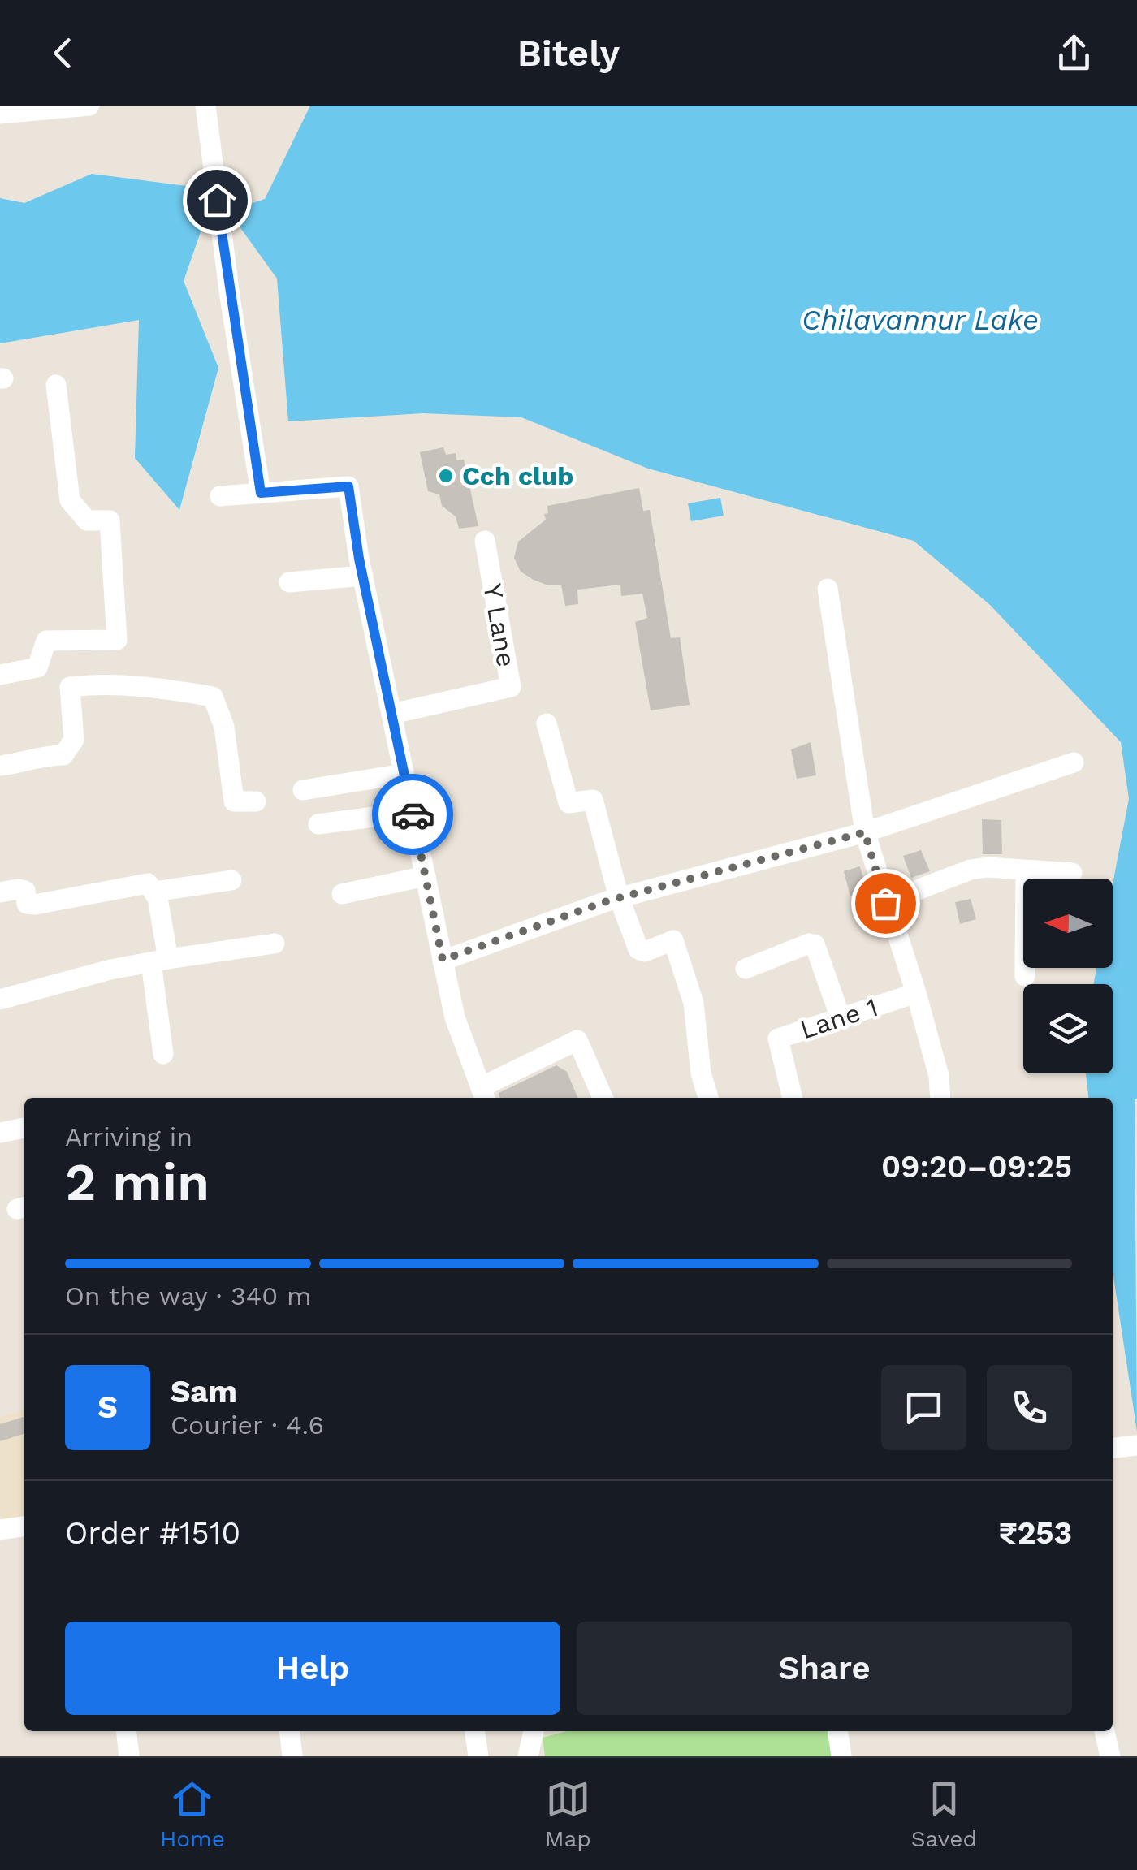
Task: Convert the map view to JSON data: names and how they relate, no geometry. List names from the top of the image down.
{
  "streets": {
    "street": ["Y Lane", "Lane 1"]
  },
  "water": ["Chilavannur Lake"],
  "places": ["Cch club"],
  "north": "left",
  "page": {
    "header": "Bitely",
    "heading": ["2 min", "Arriving in", "09:20–09:25"],
    "panel": [
      "Sam",
      "Courier · 4.6",
      "Order #1510",
      "₹253"
    ],
    "bar": "On the way · 340 m",
    "round": "S",
    "buttons": ["Help", "Share"],
    "tabs": ["Home", "Map", "Saved"]
  }
}
